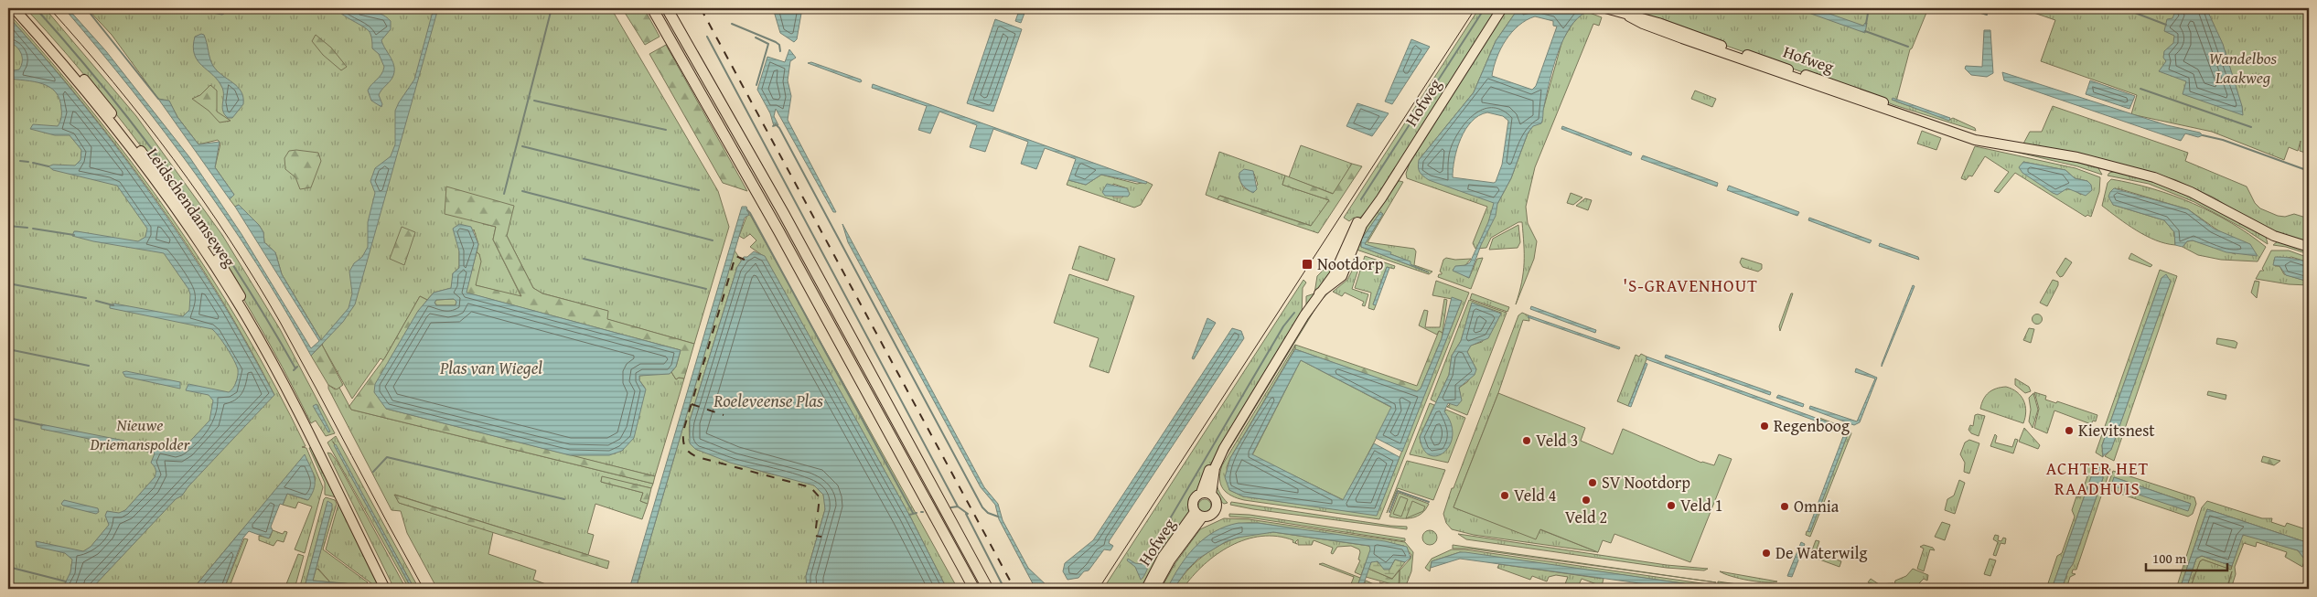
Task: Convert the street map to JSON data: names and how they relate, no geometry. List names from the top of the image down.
{
  "streets": {
    "main road": ["Hofweg", "Leidschendamseweg"]
  },
  "districts": ["'S-GRAVENHOUT", "ACHTER HET RAADHUIS"],
  "water": ["Plas van Wiegel", "Roeleveense Plas"],
  "parks": ["Wandelbos Laakweg", "Nieuwe Driemanspolder"],
  "places": {
    "transit": ["Nootdorp"],
    "other": [
      "Regenboog",
      "Kievitsnest",
      "Veld 3",
      "SV Nootdorp",
      "Veld 4",
      "Veld 2",
      "Veld 1",
      "Omnia",
      "De Waterwilg"
    ]
  },
  "scale_bar": "100 m"
}
